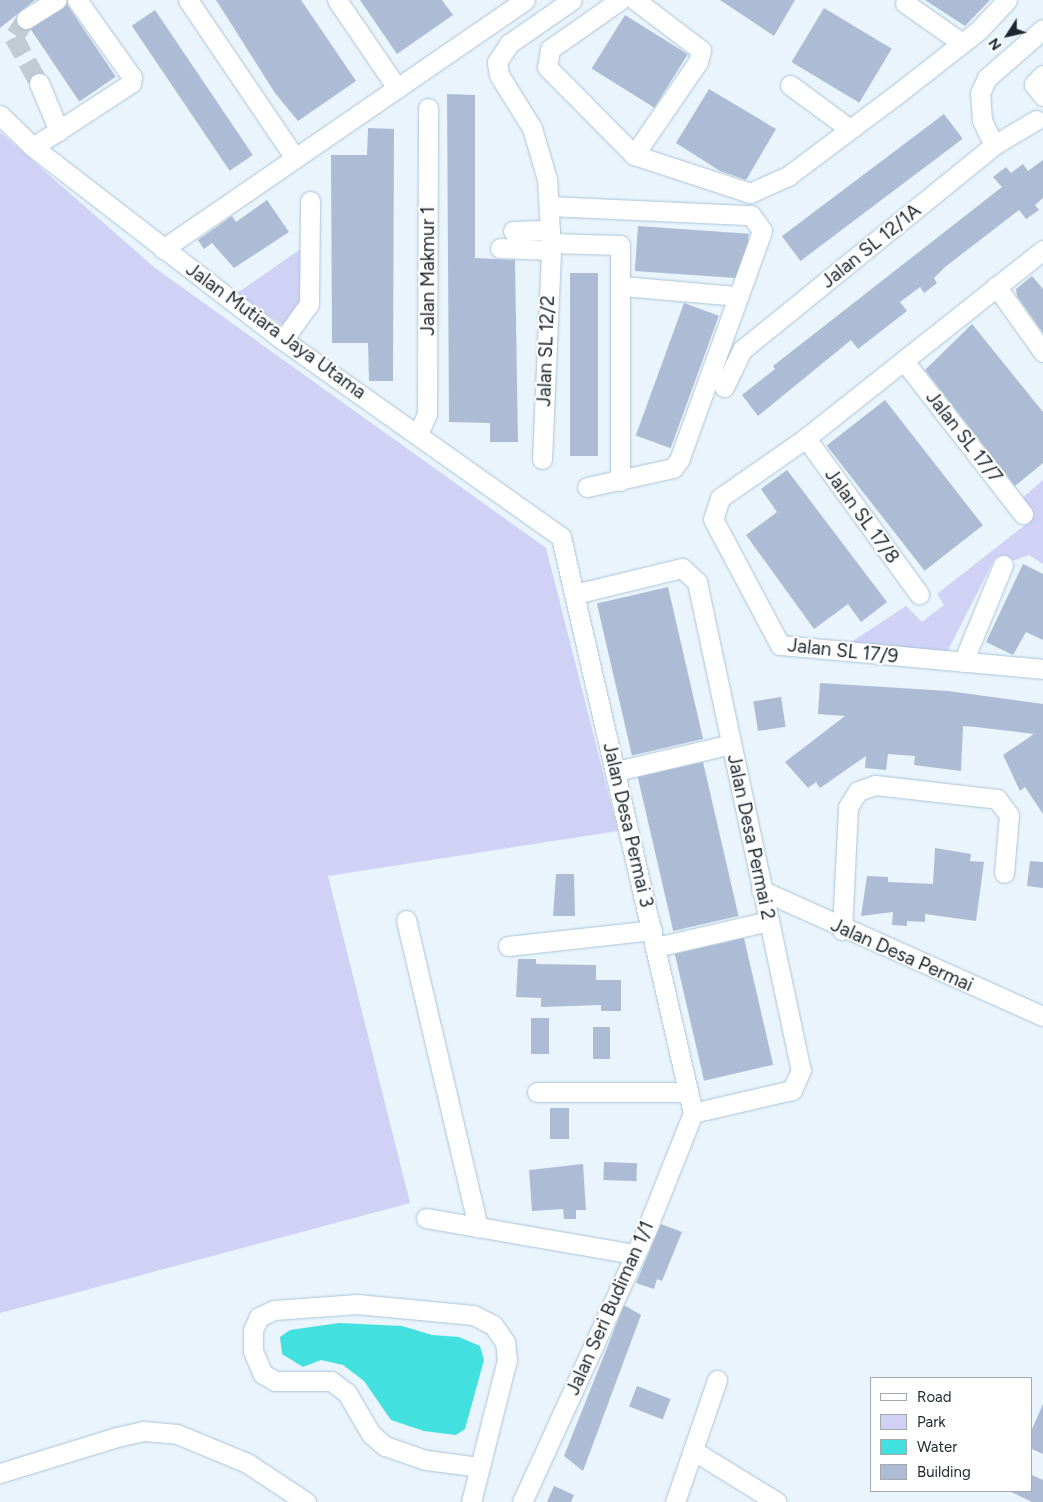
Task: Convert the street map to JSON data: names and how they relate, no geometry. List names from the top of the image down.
{
  "streets": {
    "street": [
      "Jalan SL 12/1A",
      "Jalan Makmur 1",
      "Jalan Mutiara Jaya Utama",
      "Jalan SL 12/2",
      "Jalan SL 17/7",
      "Jalan SL 17/8",
      "Jalan SL 17/9",
      "Jalan Desa Permai 3",
      "Jalan Desa Permai 2",
      "Jalan Desa Permai",
      "Jalan Seri Budiman 1/1"
    ]
  },
  "crossings": [
    ["Jalan Makmur 1", "Jalan Mutiara Jaya Utama"],
    ["Jalan Mutiara Jaya Utama", "Jalan Desa Permai 3"],
    ["Jalan SL 17/8", "Jalan SL 17/9"],
    ["Jalan Desa Permai 3", "Jalan Desa Permai 2"],
    ["Jalan Desa Permai 3", "Jalan Seri Budiman 1/1"],
    ["Jalan Desa Permai 2", "Jalan Desa Permai"],
    ["Jalan Desa Permai 2", "Jalan Seri Budiman 1/1"]
  ],
  "legend": [
    "Road",
    "Park",
    "Water",
    "Building"
  ],
  "north": "bottom left"
}
